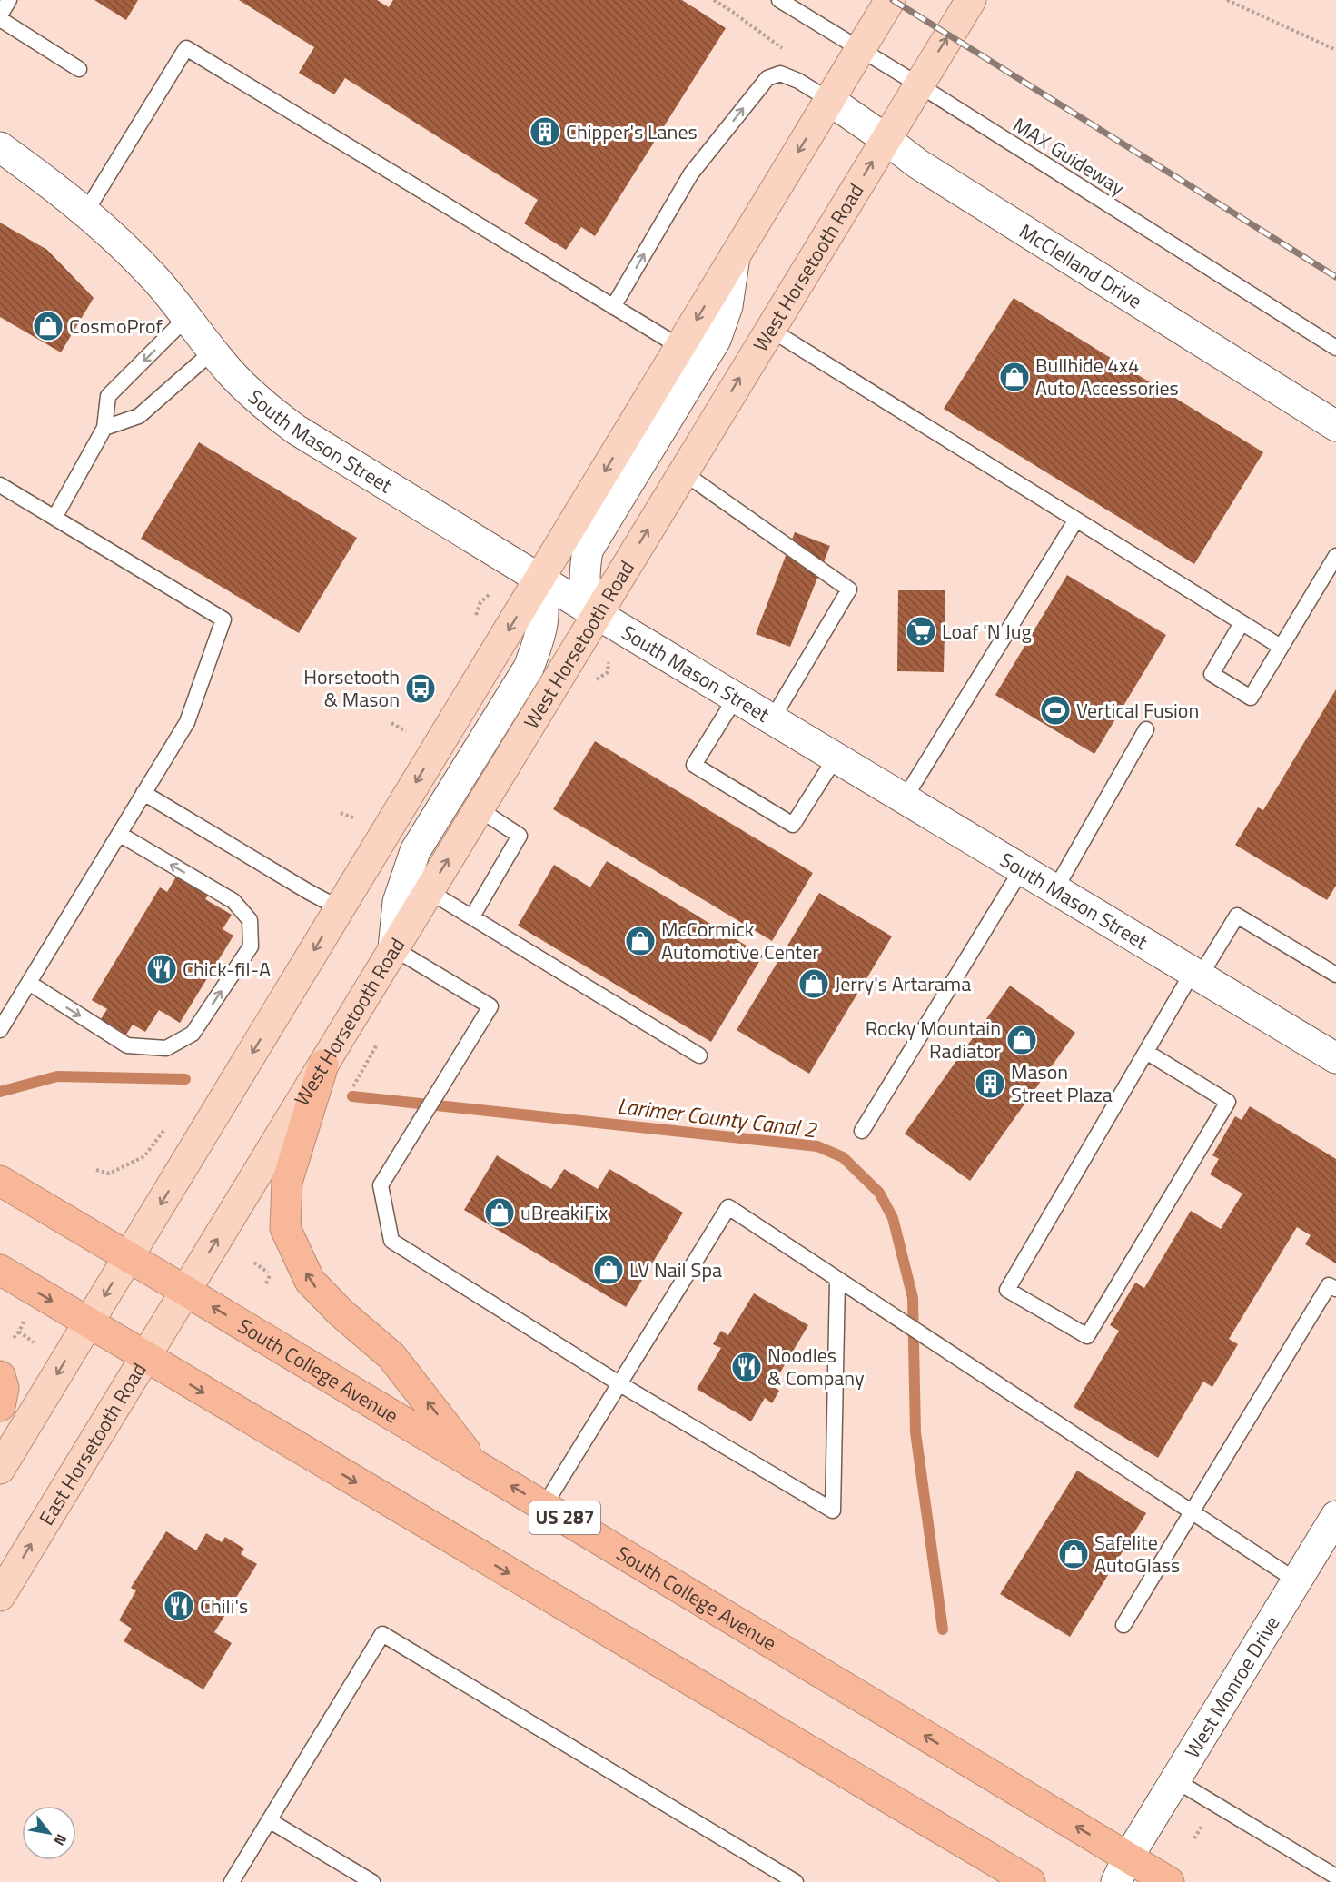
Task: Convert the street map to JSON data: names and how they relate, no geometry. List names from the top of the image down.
{
  "streets": {
    "highway": ["South College Avenue", "US 287"],
    "main road": ["West Horsetooth Road", "East Horsetooth Road"],
    "street": ["McClelland Drive", "South Mason Street", "West Monroe Drive"],
    "lane": ["MAX Guideway"]
  },
  "crossings": [
    ["MAX Guideway", "West Horsetooth Road"],
    ["McClelland Drive", "West Horsetooth Road"],
    ["West Horsetooth Road", "South Mason Street"],
    ["West Horsetooth Road", "South College Avenue"],
    ["West Horsetooth Road", "East Horsetooth Road"],
    ["South College Avenue", "East Horsetooth Road"],
    ["South College Avenue", "West Monroe Drive"]
  ],
  "water": ["Larimer County Canal 2"],
  "places": {
    "building": ["Chipper's Lanes", "Mason Street Plaza"],
    "shop": [
      "CosmoProf",
      "Bullhide 4x4 Auto Accessories",
      "McCormick Automotive Center",
      "Jerry's Artarama",
      "Rocky Mountain Radiator",
      "uBreakiFix",
      "LV Nail Spa",
      "Safelite AutoGlass"
    ],
    "supermarket": ["Loaf 'N Jug"],
    "bus stop": ["Horsetooth & Mason"],
    "sports": ["Vertical Fusion"],
    "restaurant": ["Chick-fil-A", "Noodles & Company", "Chili's"]
  },
  "north": "bottom right"
}
